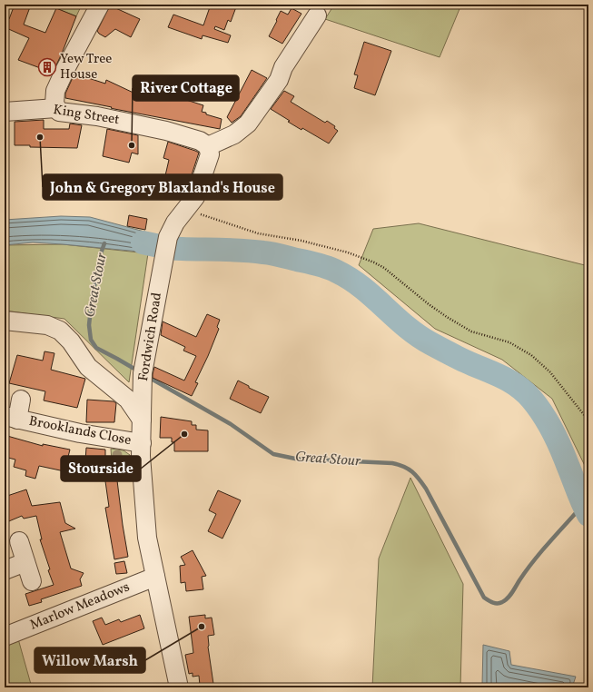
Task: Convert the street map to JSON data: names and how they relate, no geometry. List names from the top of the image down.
{
  "streets": {
    "street": [
      "King Street",
      "Fordwich Road",
      "Brooklands Close",
      "Marlow Meadows"
    ]
  },
  "crossings": [
    ["King Street", "Fordwich Road"],
    ["Fordwich Road", "Brooklands Close"],
    ["Fordwich Road", "Marlow Meadows"]
  ],
  "water": ["Great Stour"],
  "places": {
    "building": ["Yew Tree House"],
    "other": [
      "John & Gregory Blaxland's House",
      "River Cottage",
      "Stourside",
      "Willow Marsh"
    ]
  }
}
